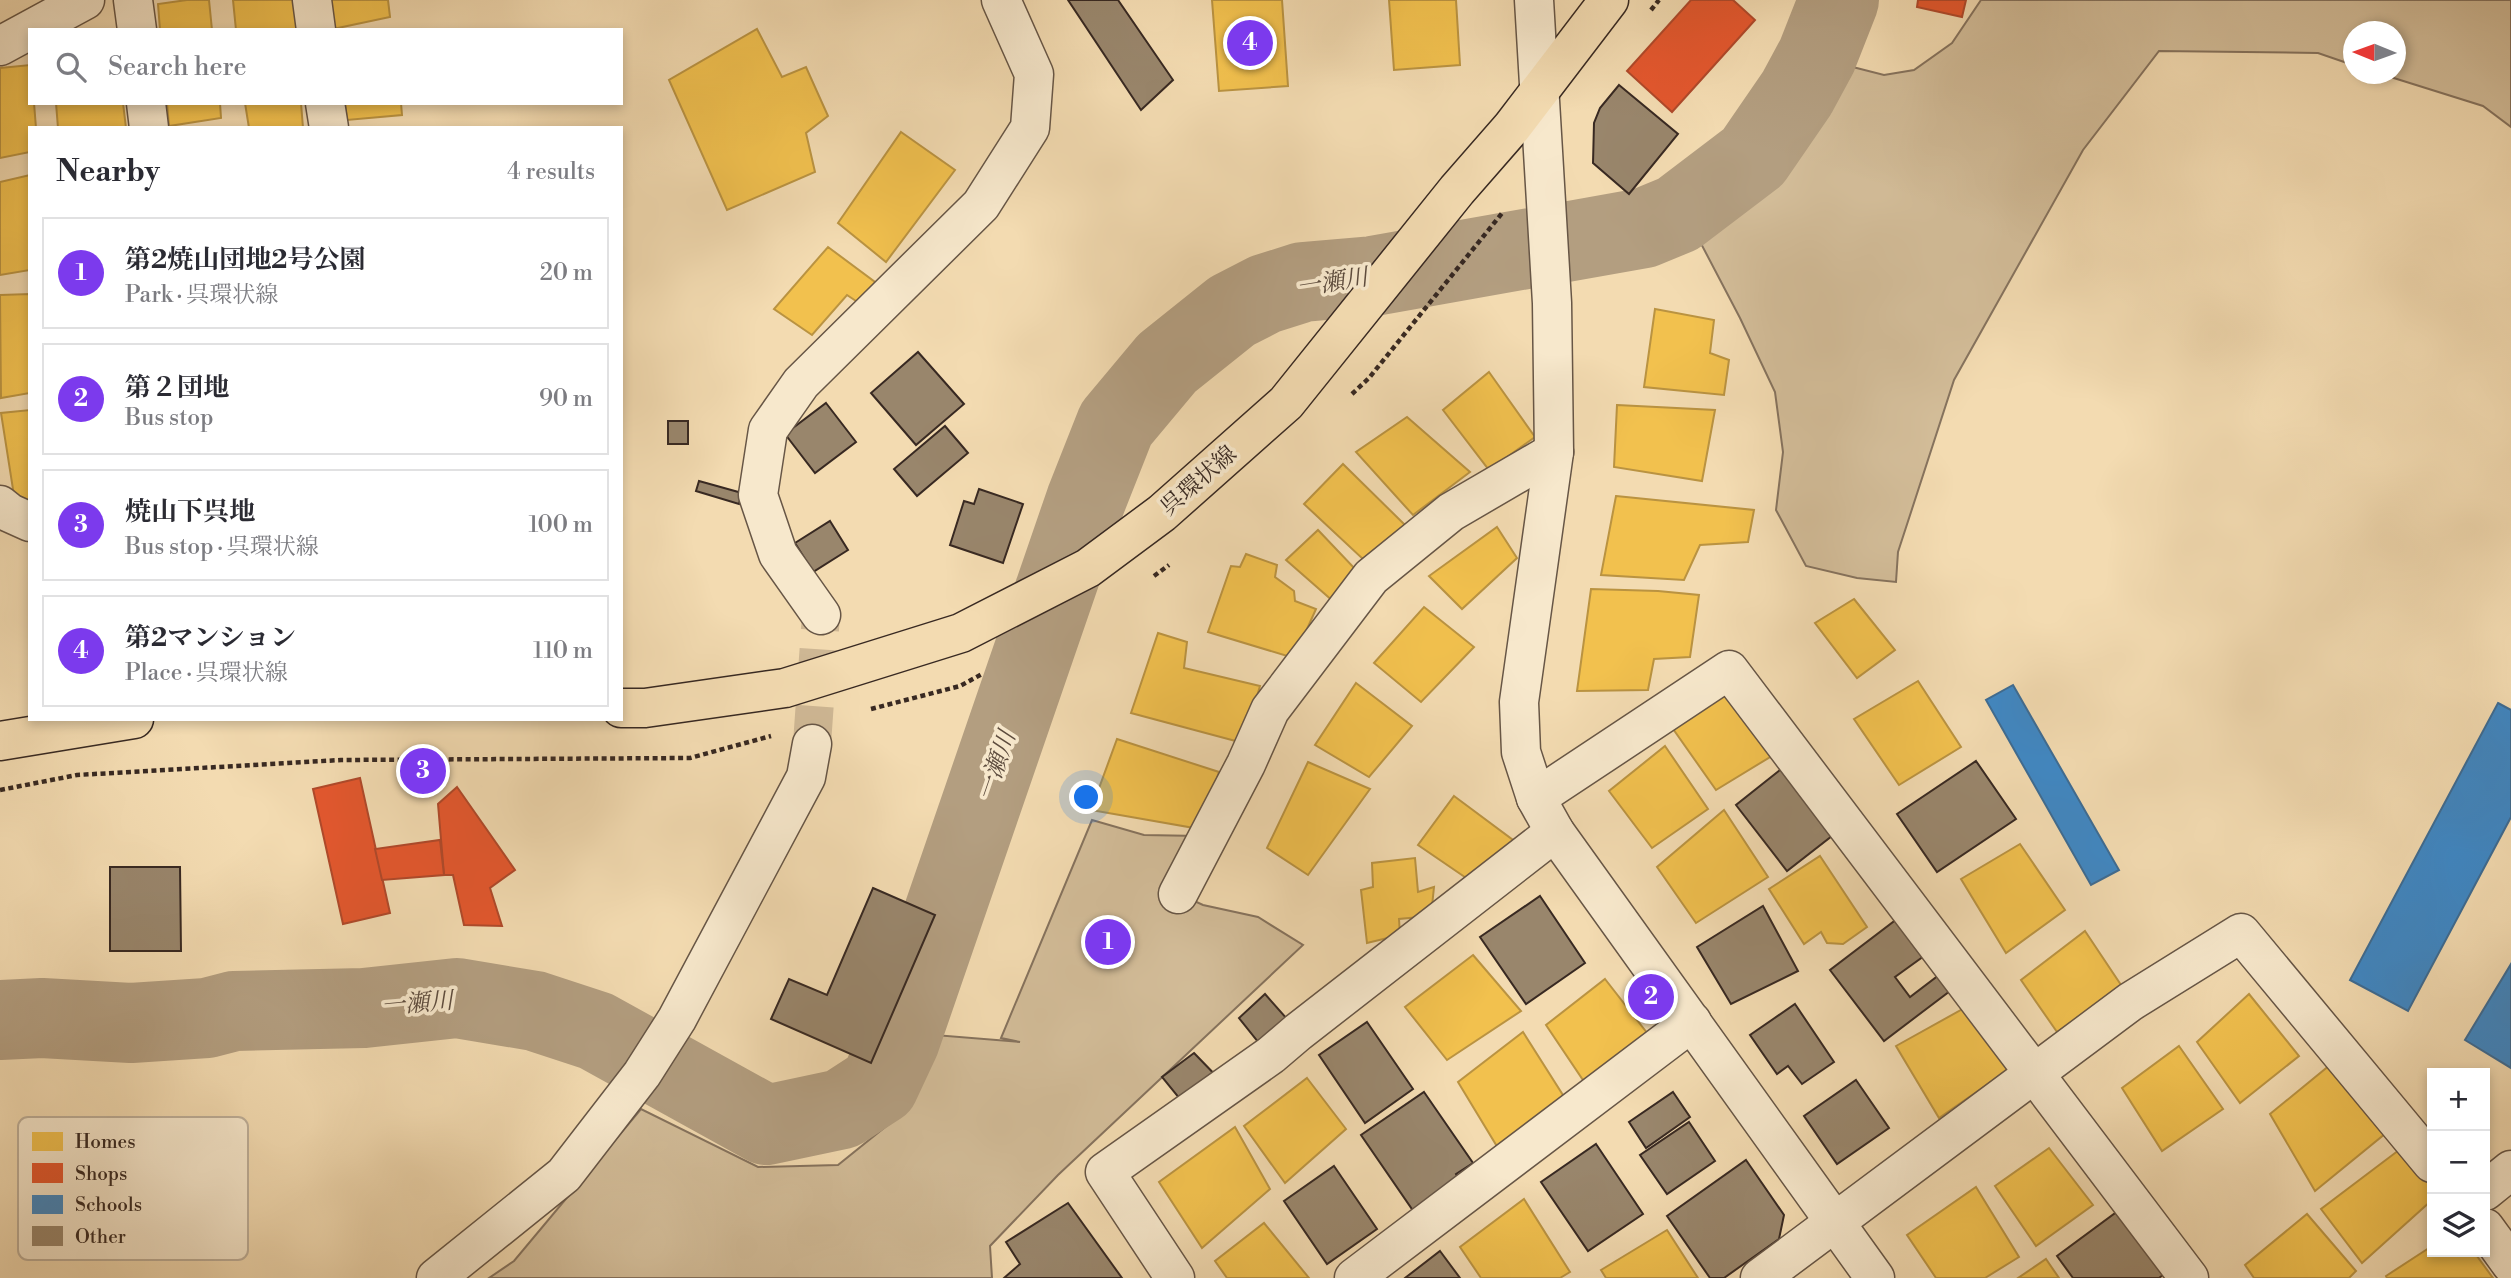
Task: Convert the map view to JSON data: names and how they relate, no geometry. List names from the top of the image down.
{
  "streets": {
    "main road": ["呉環状線"]
  },
  "water": ["一瀬川"],
  "legend": [
    "Homes",
    "Shops",
    "Schools",
    "Other"
  ],
  "north": "left",
  "page": {
    "pins": [
      "4",
      "3",
      "1",
      "2"
    ],
    "search": "Search here",
    "heading": ["Nearby", "4 results"],
    "list": [
      {
        "mark": "1",
        "name": "第2焼山団地2号公園",
        "note": "Park · 呉環状線",
        "value": "20 m"
      },
      {
        "mark": "2",
        "name": "第２団地",
        "note": "Bus stop",
        "value": "90 m"
      },
      {
        "mark": "3",
        "name": "焼山下呉地",
        "note": "Bus stop · 呉環状線",
        "value": "100 m"
      },
      {
        "mark": "4",
        "name": "第2マンション",
        "note": "Place · 呉環状線",
        "value": "110 m"
      }
    ],
    "map_buttons": ["+", "−"]
  }
}
